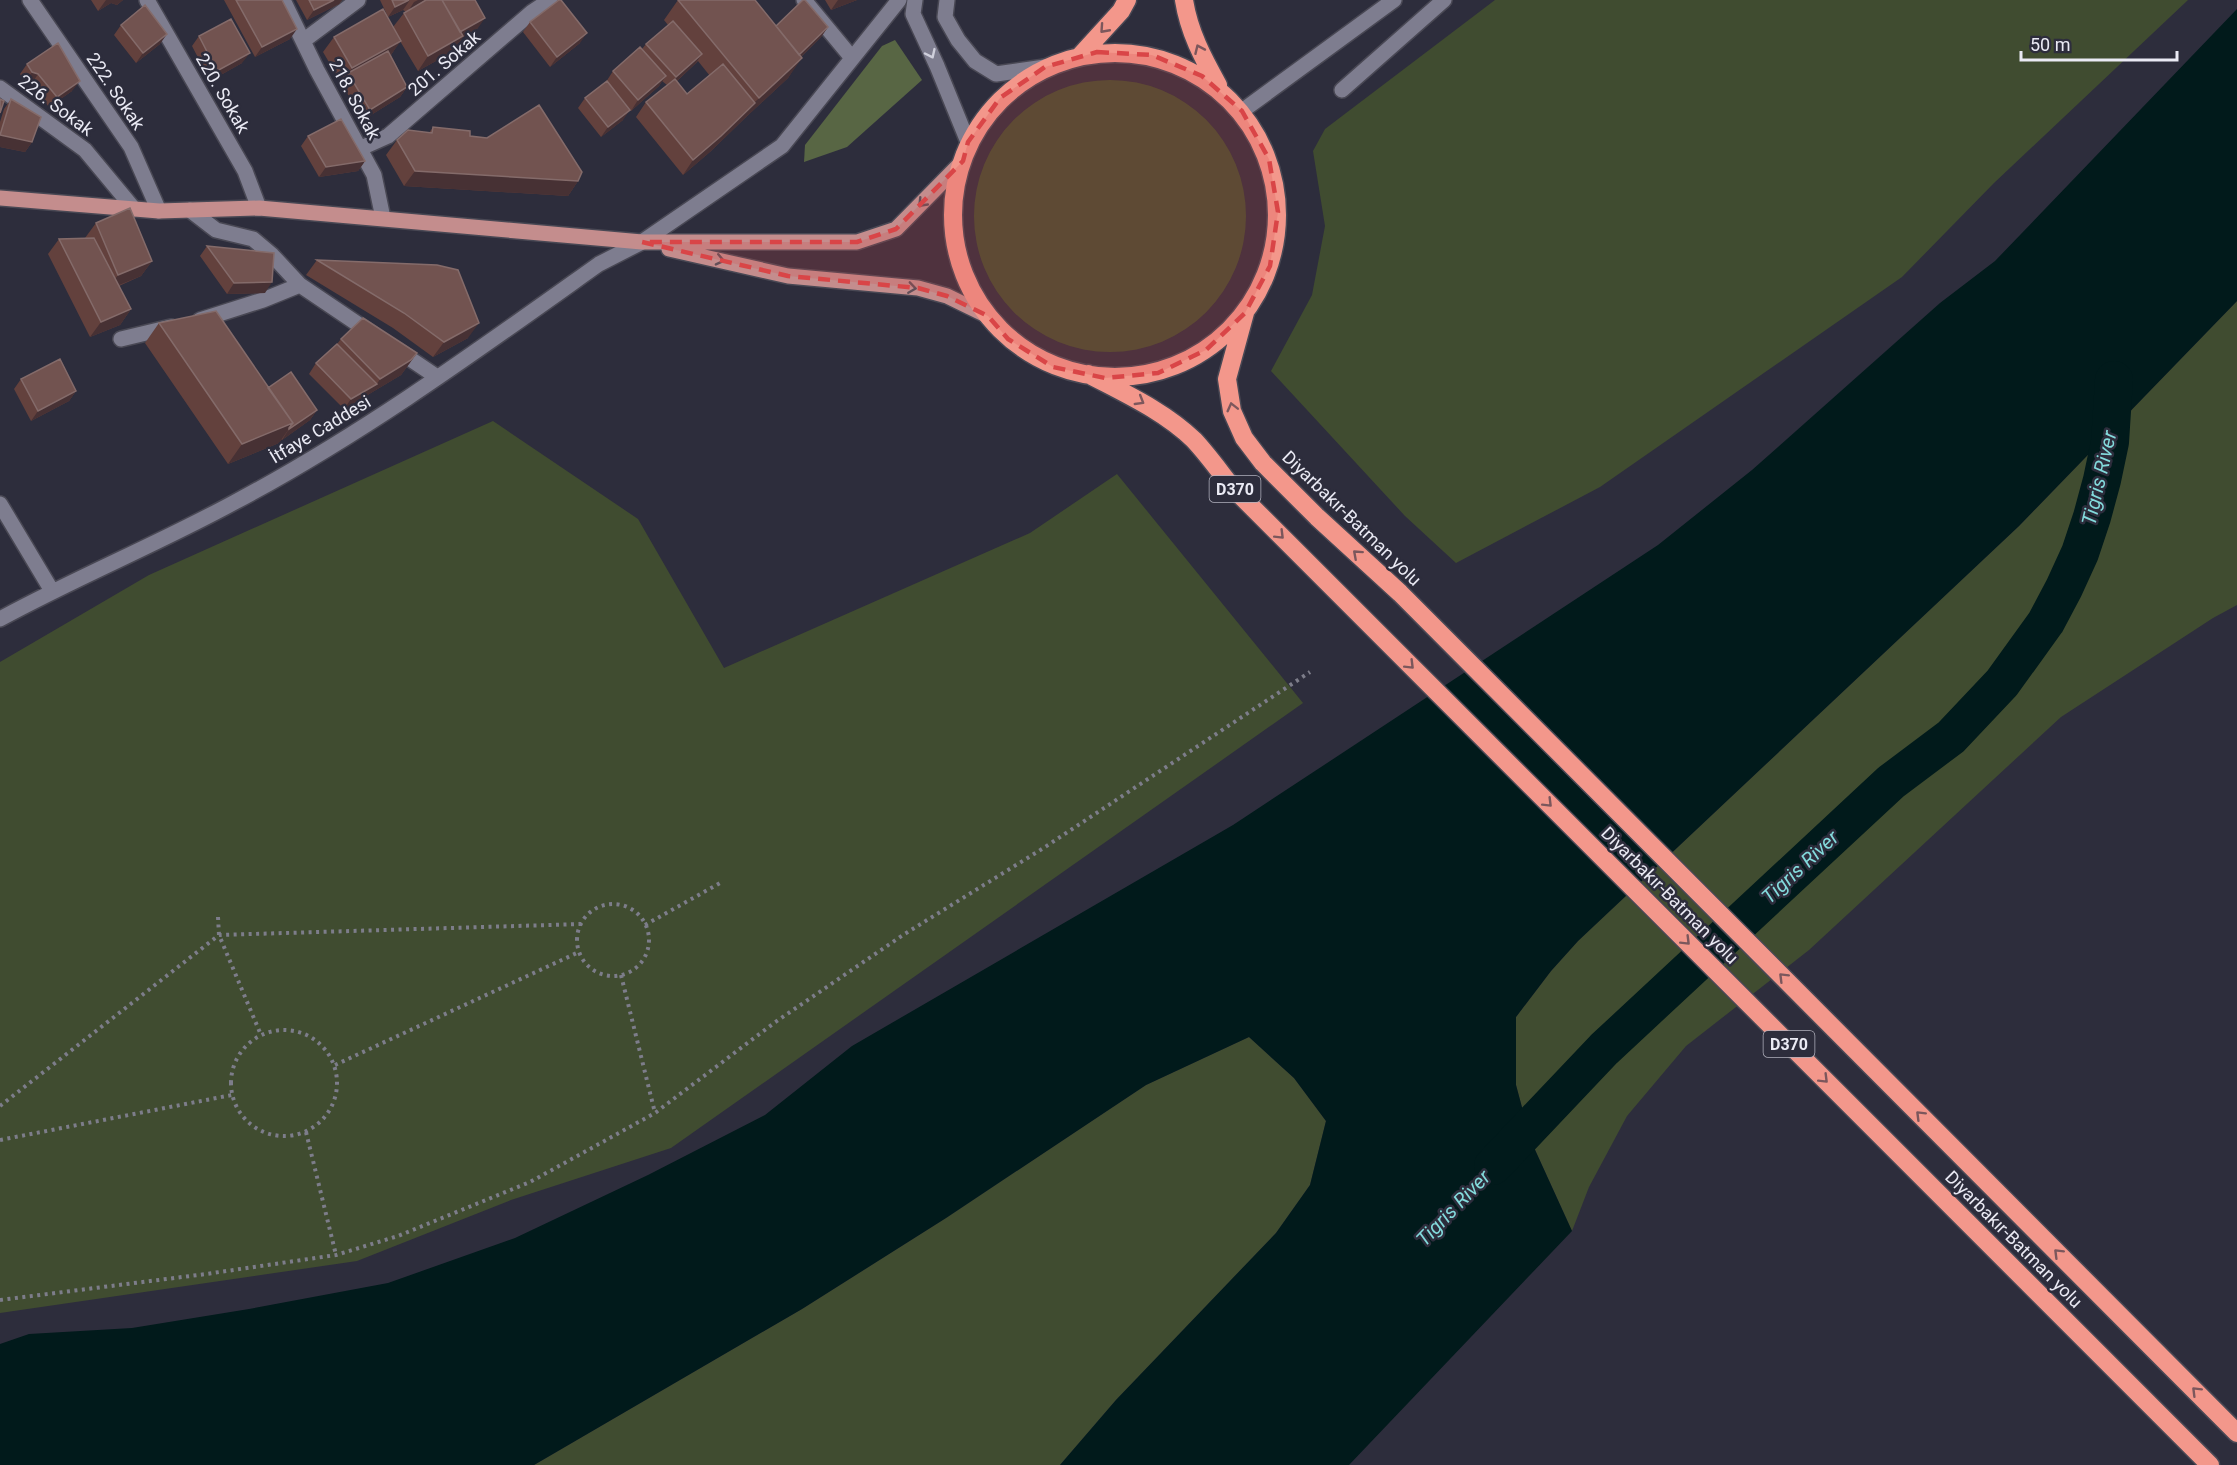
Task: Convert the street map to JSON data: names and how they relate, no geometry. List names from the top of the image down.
{
  "streets": {
    "highway": ["D370", "Diyarbakır-Batman yolu"],
    "street": [
      "201. Sokak",
      "222. Sokak",
      "220. Sokak",
      "218. Sokak",
      "226. Sokak",
      "İtfaye Caddesi"
    ]
  },
  "crossings": [
    ["201. Sokak", "218. Sokak"]
  ],
  "water": ["Tigris River"],
  "scale_bar": "50 m"
}
